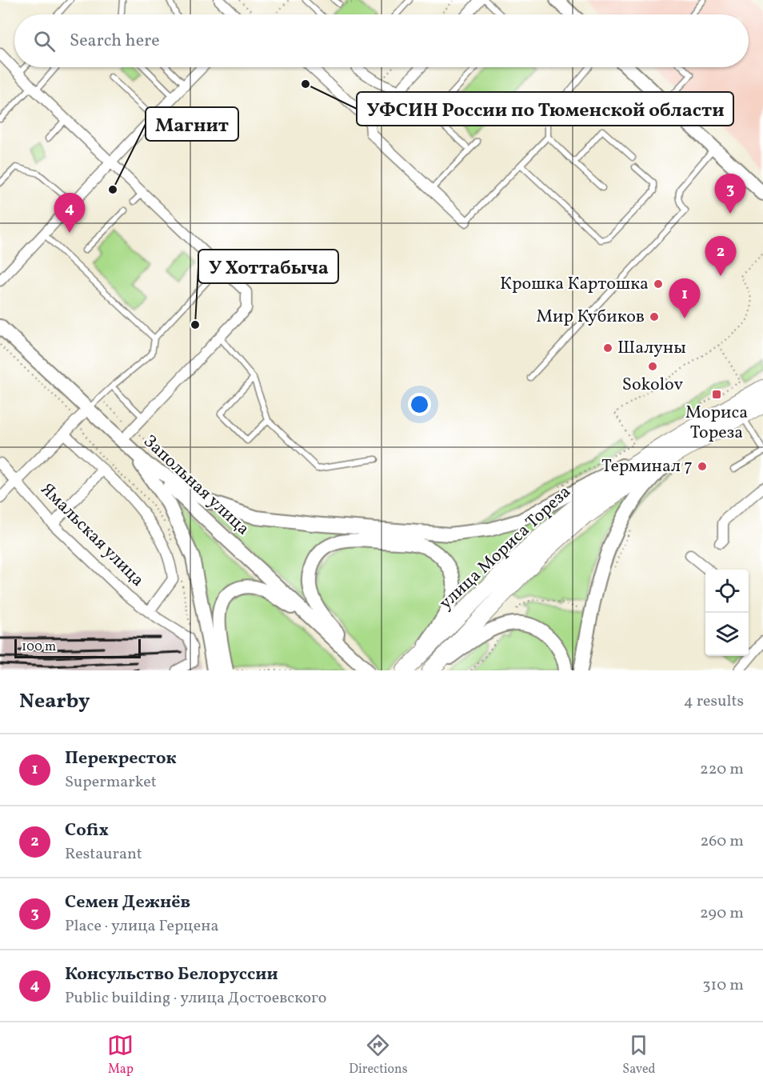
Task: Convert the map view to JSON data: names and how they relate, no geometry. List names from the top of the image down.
{
  "streets": {
    "main road": ["улица Мориса Тореза"],
    "street": ["Запольная улица", "Ямальская улица"]
  },
  "places": {
    "other": [
      "УФСИН России по Тюменской области",
      "Магнит",
      "Крошка Картошка",
      "Мир Кубиков",
      "У Хоттабыча",
      "Шалуны",
      "Sokolov",
      "Терминал 7"
    ],
    "transit": ["Мориса Тореза"]
  },
  "scale_bar": "100 m",
  "page": {
    "search": "Search here",
    "pins": [
      "3",
      "4",
      "2",
      "1"
    ],
    "scale": "100 m",
    "heading": ["Nearby", "4 results"],
    "list": [
      {
        "mark": "1",
        "name": "Перекресток",
        "note": "Supermarket",
        "value": "220 m"
      },
      {
        "mark": "2",
        "name": "Cofix",
        "note": "Restaurant",
        "value": "260 m"
      },
      {
        "mark": "3",
        "name": "Семен Дежнёв",
        "note": "Place · улица Герцена",
        "value": "290 m"
      },
      {
        "mark": "4",
        "name": "Консульство Белоруссии",
        "note": "Public building · улица Достоевского",
        "value": "310 m"
      }
    ],
    "nav": ["Map", "Directions", "Saved"]
  }
}
